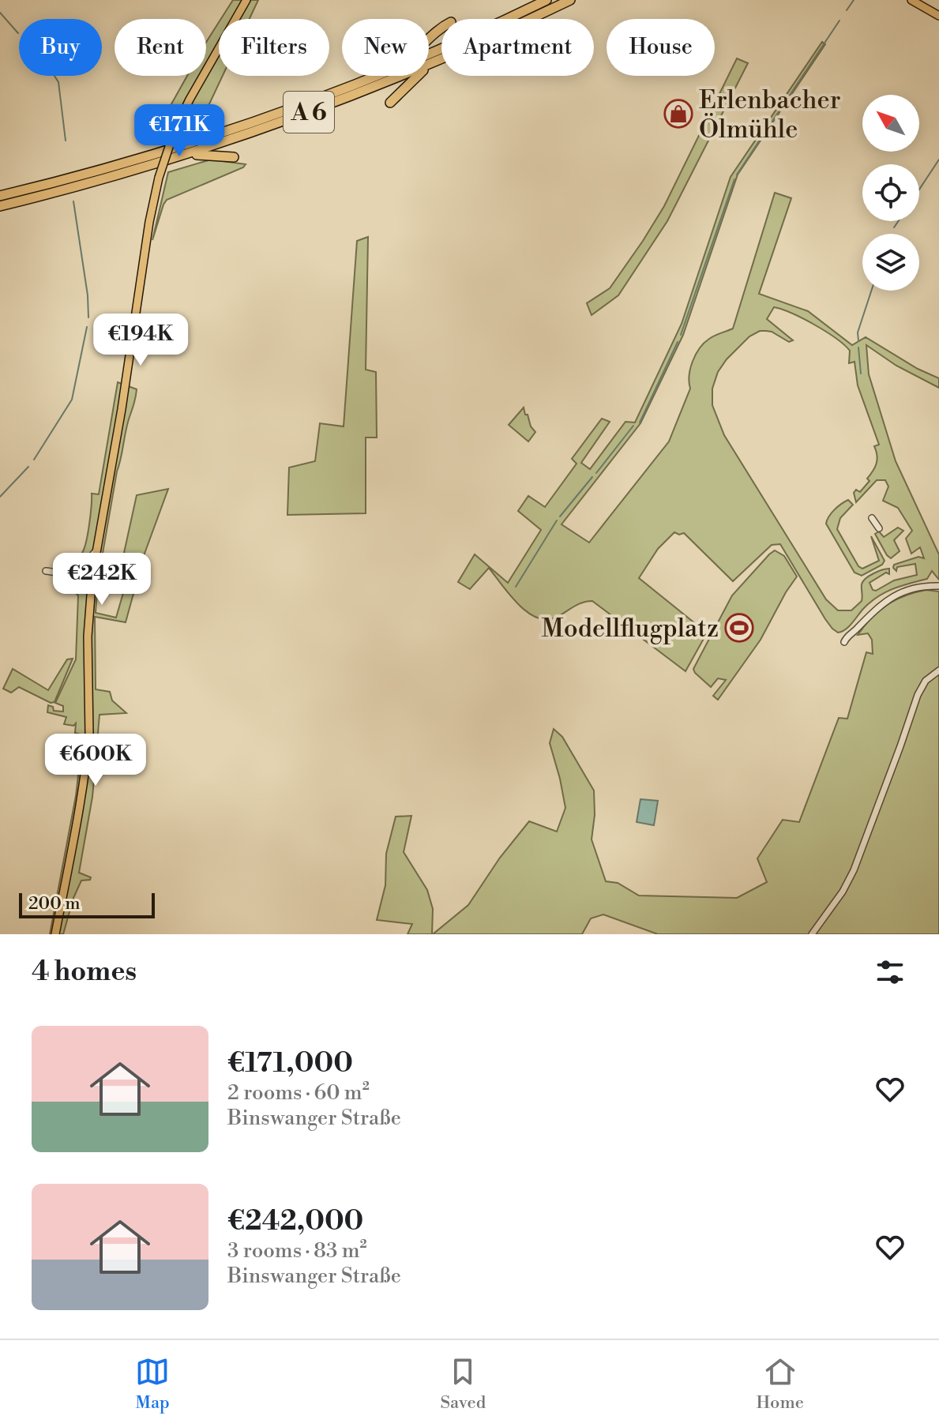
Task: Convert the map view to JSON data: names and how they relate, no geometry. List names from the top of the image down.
{
  "streets": {
    "highway": ["A 6"]
  },
  "places": {
    "shop": ["Erlenbacher Ölmühle"],
    "sports": ["Modellflugplatz"]
  },
  "scale_bar": "200 m",
  "north": "top left",
  "page": {
    "chip": [
      "Buy",
      "Rent",
      "Filters",
      "New",
      "Apartment",
      "House"
    ],
    "price": [
      "€171K",
      "€194K",
      "€242K",
      "€600K"
    ],
    "scale": "200 m",
    "heading": "4 homes",
    "list": [
      {
        "name": "€171,000",
        "note": "2 rooms · 60 m² · Binswanger Straße"
      },
      {
        "name": "€242,000",
        "note": "3 rooms · 83 m² · Binswanger Straße"
      }
    ],
    "tabs": ["Map", "Saved", "Home"]
  }
}
